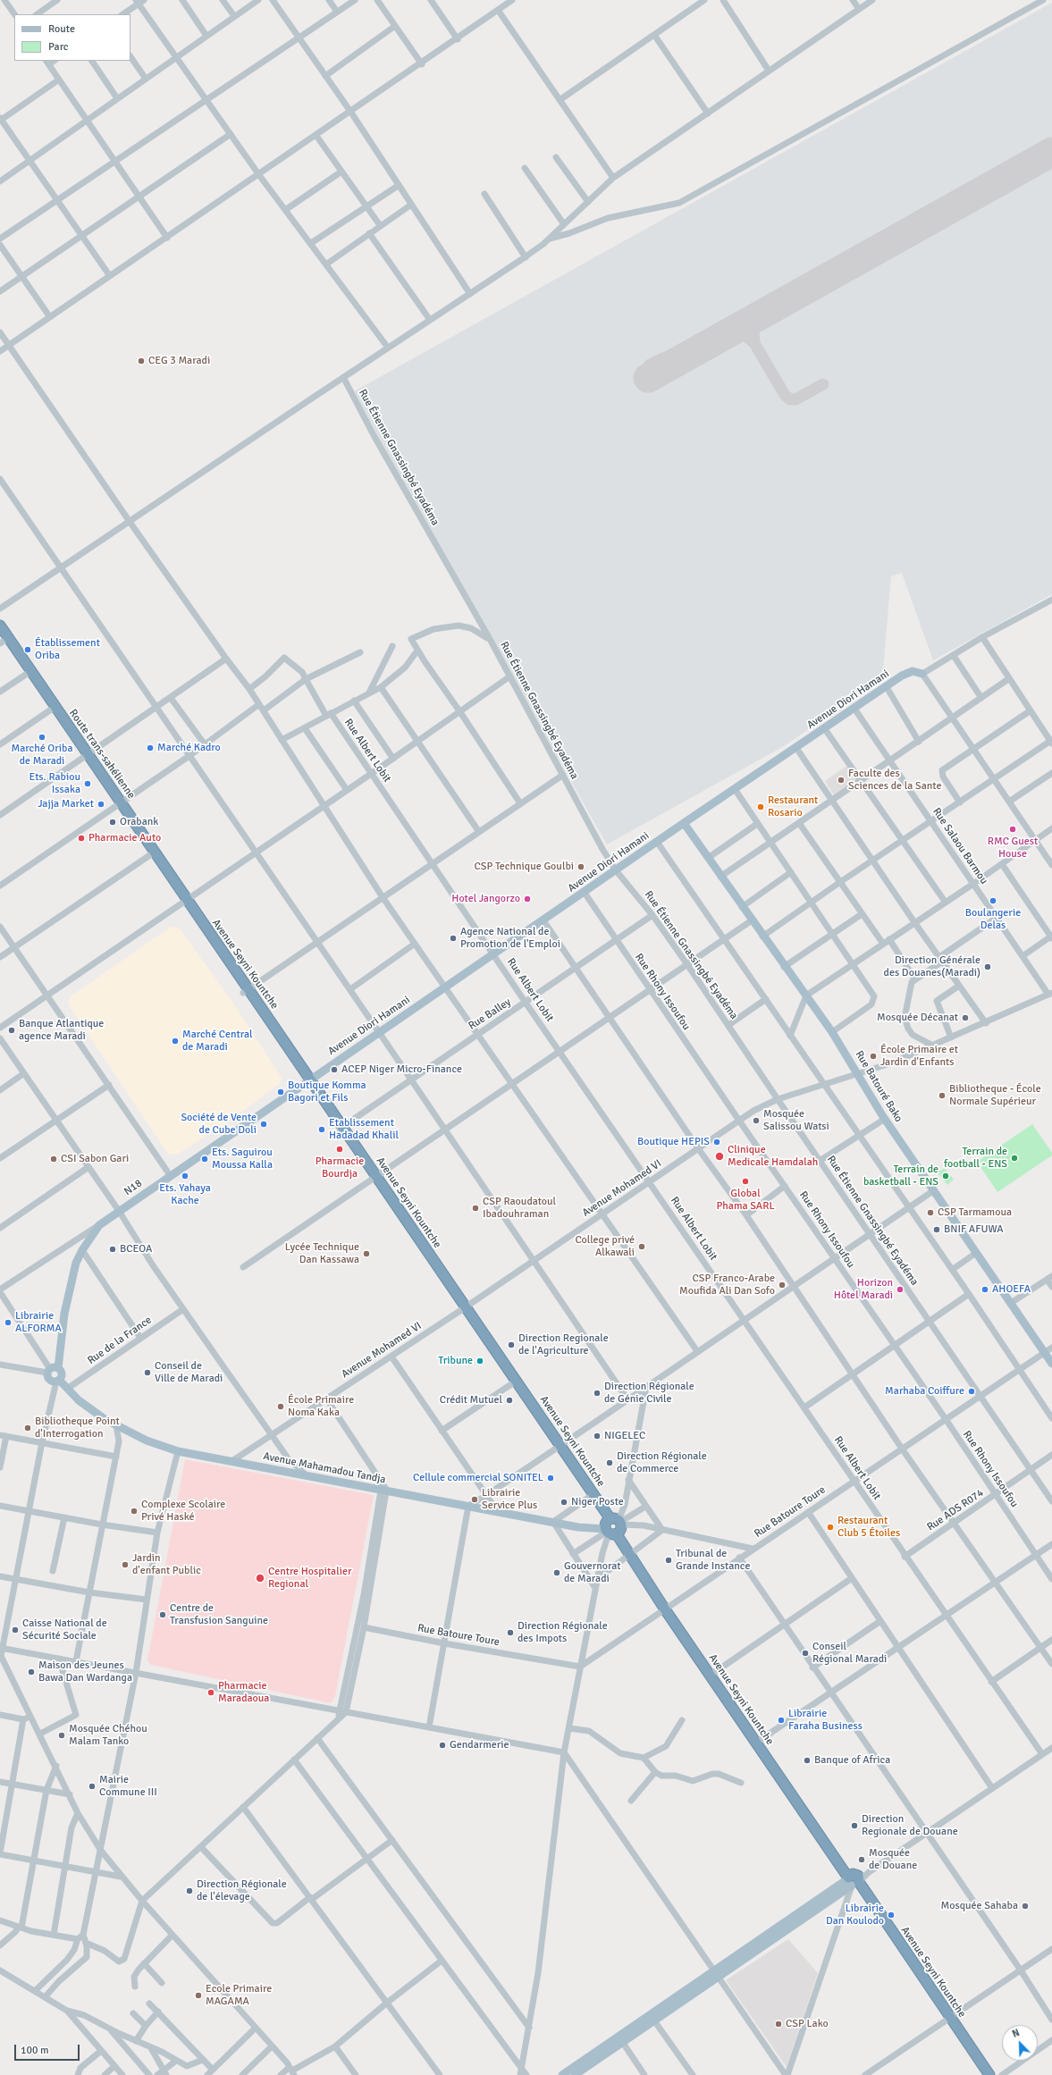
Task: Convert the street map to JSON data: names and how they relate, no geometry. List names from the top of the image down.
{
  "streets": {
    "highway": ["Route trans-sahélienne", "Avenue Seyni Kountche"],
    "main road": [
      "Avenue Diori Hamani",
      "Rue Batouré Bako",
      "N18",
      "Avenue Mahamadou Tandja"
    ],
    "street": [
      "Rue Étienne Gnassingbé Eyadéma",
      "Rue Albert Lobit",
      "Rue Salaou Barmou",
      "Rue Rhony Issoufou",
      "Rue Balley",
      "Avenue Mohamed VI",
      "Rue de la France",
      "Rue ADS R074",
      "Rue Batoure Toure"
    ]
  },
  "crossings": [
    ["Rue Étienne Gnassingbé Eyadéma", "Avenue Diori Hamani"],
    ["Rue Étienne Gnassingbé Eyadéma", "Rue Balley"],
    ["Rue Étienne Gnassingbé Eyadéma", "Avenue Mohamed VI"],
    ["Rue Étienne Gnassingbé Eyadéma", "Rue ADS R074"],
    ["Rue Étienne Gnassingbé Eyadéma", "Rue Batoure Toure"],
    ["Avenue Diori Hamani", "Rue Albert Lobit"],
    ["Avenue Diori Hamani", "Rue Salaou Barmou"],
    ["Avenue Diori Hamani", "Avenue Seyni Kountche"],
    ["Avenue Diori Hamani", "Rue Rhony Issoufou"],
    ["Avenue Diori Hamani", "Rue Batouré Bako"],
    ["Avenue Diori Hamani", "N18"],
    ["Rue Albert Lobit", "Rue Balley"],
    ["Rue Albert Lobit", "Avenue Mohamed VI"],
    ["Rue Albert Lobit", "Rue ADS R074"],
    ["Rue Albert Lobit", "Rue Batoure Toure"],
    ["Route trans-sahélienne", "Avenue Seyni Kountche"],
    ["Rue Salaou Barmou", "Avenue Mohamed VI"],
    ["Avenue Seyni Kountche", "Rue Balley"],
    ["Avenue Seyni Kountche", "N18"],
    ["Avenue Seyni Kountche", "Avenue Mohamed VI"],
    ["Avenue Seyni Kountche", "Avenue Mahamadou Tandja"],
    ["Avenue Seyni Kountche", "Rue Batoure Toure"],
    ["Rue Rhony Issoufou", "Rue Balley"],
    ["Rue Rhony Issoufou", "Avenue Mohamed VI"],
    ["Rue Rhony Issoufou", "Rue ADS R074"],
    ["Rue Rhony Issoufou", "Rue Batoure Toure"],
    ["Rue Batouré Bako", "Avenue Mohamed VI"],
    ["Rue Batouré Bako", "Rue Batoure Toure"],
    ["N18", "Avenue Mahamadou Tandja"],
    ["Avenue Mohamed VI", "Avenue Mahamadou Tandja"],
    ["Rue de la France", "Avenue Mahamadou Tandja"]
  ],
  "places": [
    "CEG 3 Maradi",
    "Établissement Oriba",
    "Marché Oriba de Maradi",
    "Marché Kadro",
    "Faculte des Sciences de la Sante",
    "Ets. Rabiou Issaka",
    "Jajja Market",
    "Restaurant Rosario",
    "Orabank",
    "RMC Guest House",
    "Pharmacie Auto",
    "CSP Technique Goulbi",
    "Hotel Jangorzo",
    "Boulangerie Delas",
    "Agence National de Promotion de l'Emploi",
    "Direction Générale des Douanes(Maradi)",
    "Mosquée Décanat",
    "Banque Atlantique agence Maradi",
    "Marché Central de Maradi",
    "École Primaire et Jardin d'Enfants",
    "ACEP Niger Micro-Finance",
    "Boutique Komma Bagori et Fils",
    "Bibliotheque - École Normale Supérieur",
    "Mosquée Salissou Watsi",
    "Société de Vente de Cube Doli",
    "Etablissement Hadadad Khalil",
    "Boutique HEPIS",
    "Pharmacie Bourdja",
    "Clinique Medicale Hamdalah",
    "Terrain de football - ENS",
    "CSI Sabon Gari",
    "Ets. Saguirou Moussa Kalla",
    "Ets. Yahaya Kache",
    "Terrain de basketball - ENS",
    "Global Phama SARL",
    "CSP Raoudatoul Ibadouhraman",
    "CSP Tarmamoua",
    "BNIF AFUWA",
    "College privé Alkawali",
    "BCEOA",
    "Lycée Technique Dan Kassawa",
    "CSP Franco-Arabe Moufida Ali Dan Sofo",
    "Horizon Hôtel Maradi",
    "AHOEFA",
    "Librairie ALFORMA",
    "Direction Regionale de l'Agriculture",
    "Tribune",
    "Conseil de Ville de Maradi",
    "Marhaba Coiffure",
    "Direction Régionale de Génie Civile",
    "Crédit Mutuel",
    "École Primaire Noma Kaka",
    "Bibliotheque Point d'Interrogation",
    "NIGELEC",
    "Direction Régionale de Commerce",
    "Cellule commercial SONITEL",
    "Librairie Service Plus",
    "Niger Poste",
    "Complexe Scolaire Privé Haské",
    "Restaurant Club 5 Étoiles",
    "Tribunal de Grande Instance",
    "Jardin d'enfant Public",
    "Gouvernorat de Maradi",
    "Centre Hospitalier Regional",
    "Centre de Transfusion Sanguine",
    "Caisse National de Sécurité Sociale",
    "Direction Régionale des Impots",
    "Conseil Régional Maradi",
    "Maison des Jeunes Bawa Dan Wardanga",
    "Pharmacie Maradaoua",
    "Librairie Faraha Business",
    "Mosquée Chéhou Malam Tanko",
    "Gendarmerie",
    "Banque of Africa",
    "Mairie Commune III",
    "Direction Regionale de Douane",
    "Mosquée de Douane",
    "Direction Régionale de l'élevage",
    "Mosquée Sahaba",
    "Librairie Dan Koulodo",
    "Ecole Primaire MAGAMA",
    "CSP Lako"
  ],
  "legend": ["Route", "Parc"],
  "scale_bar": "100 m",
  "north": "top left"
}
